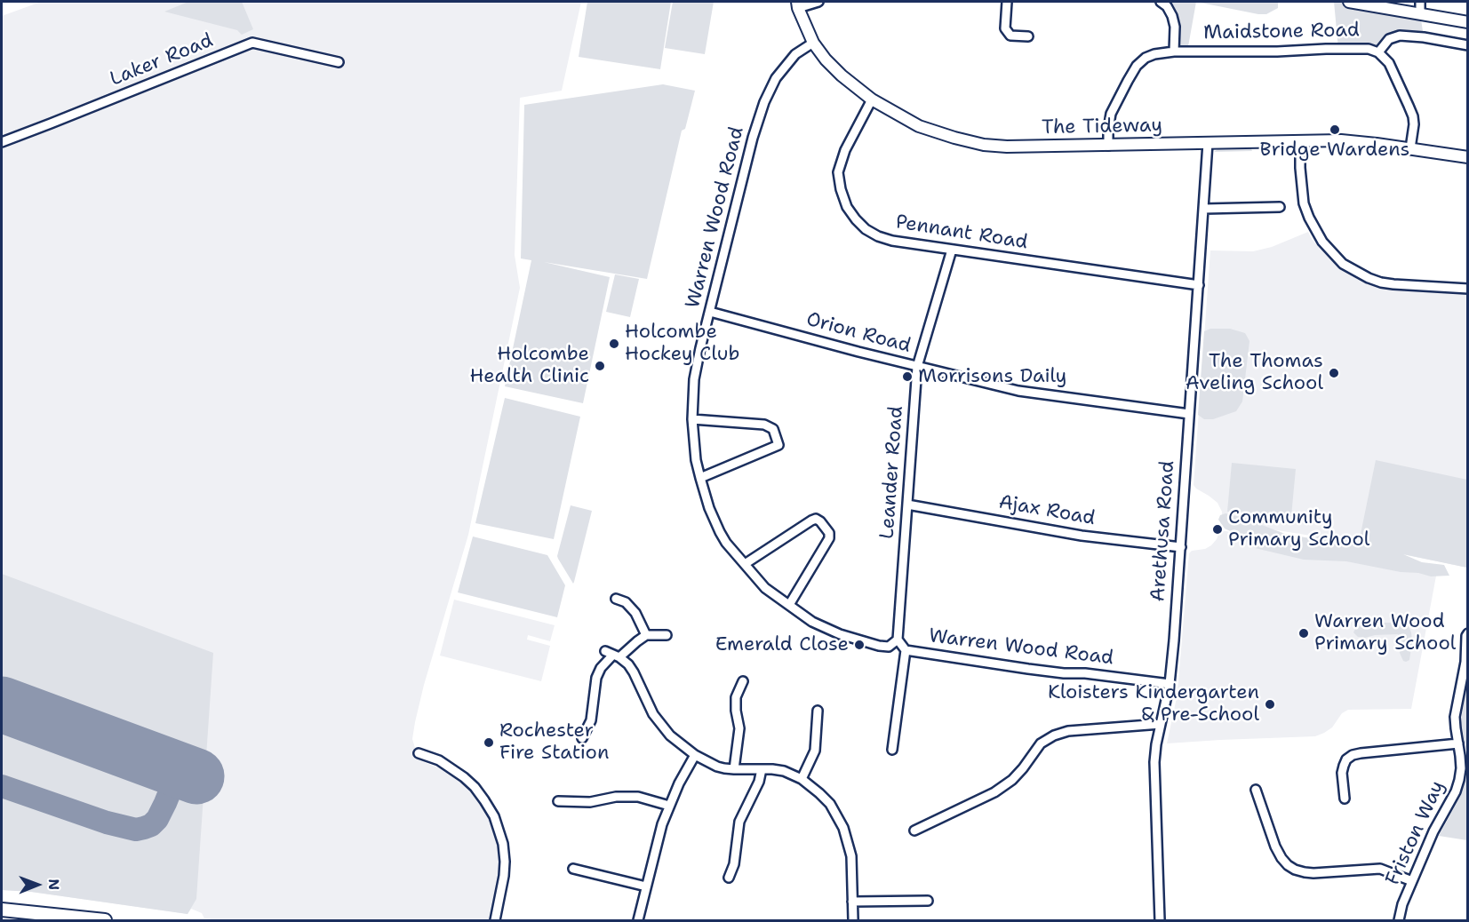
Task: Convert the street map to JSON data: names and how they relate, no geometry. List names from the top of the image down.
{
  "streets": {
    "street": [
      "Maidstone Road",
      "Laker Road",
      "The Tideway",
      "Warren Wood Road",
      "Pennant Road",
      "Orion Road",
      "Leander Road",
      "Ajax Road",
      "Arethusa Road",
      "Friston Way"
    ]
  },
  "crossings": [
    ["The Tideway", "Warren Wood Road"],
    ["The Tideway", "Pennant Road"],
    ["The Tideway", "Arethusa Road"],
    ["Warren Wood Road", "Orion Road"],
    ["Warren Wood Road", "Leander Road"],
    ["Warren Wood Road", "Arethusa Road"],
    ["Pennant Road", "Leander Road"],
    ["Pennant Road", "Arethusa Road"],
    ["Orion Road", "Leander Road"],
    ["Orion Road", "Arethusa Road"],
    ["Leander Road", "Ajax Road"],
    ["Ajax Road", "Arethusa Road"]
  ],
  "places": [
    "Bridge Wardens",
    "Holcombe Hockey Club",
    "Holcombe Health Clinic",
    "The Thomas Aveling School",
    "Morrisons Daily",
    "Community Primary School",
    "Warren Wood Primary School",
    "Emerald Close",
    "Kloisters Kindergarten & Pre-School",
    "Rochester Fire Station"
  ],
  "north": "right"
}
